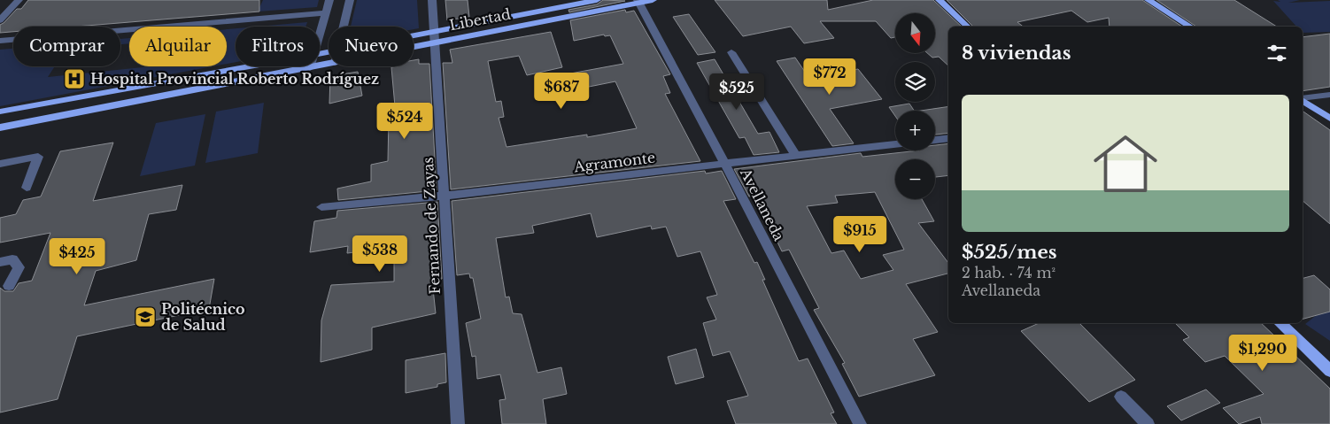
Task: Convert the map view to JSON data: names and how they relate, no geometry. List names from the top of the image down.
{
  "streets": {
    "main road": ["Libertad"],
    "street": ["Agramonte", "Avellaneda", "Fernando de Zayas"]
  },
  "crossings": [
    ["Libertad", "Avellaneda"],
    ["Libertad", "Fernando de Zayas"],
    ["Agramonte", "Avellaneda"],
    ["Agramonte", "Fernando de Zayas"]
  ],
  "places": {
    "hospital": ["Hospital Provincial Roberto Rodríguez"],
    "school or university": ["Politécnico de Salud"]
  },
  "north": "bottom",
  "page": {
    "map_buttons": ["+", "−"],
    "chip": [
      "Comprar",
      "Alquilar",
      "Filtros",
      "Nuevo"
    ],
    "heading": "8 viviendas",
    "price": [
      "$772",
      "$687",
      "$525",
      "$524",
      "$915",
      "$538",
      "$425",
      "$1,290"
    ],
    "list": [
      {
        "name": "$525/mes",
        "note": "2 hab. · 74 m² · Avellaneda"
      }
    ]
  }
}
